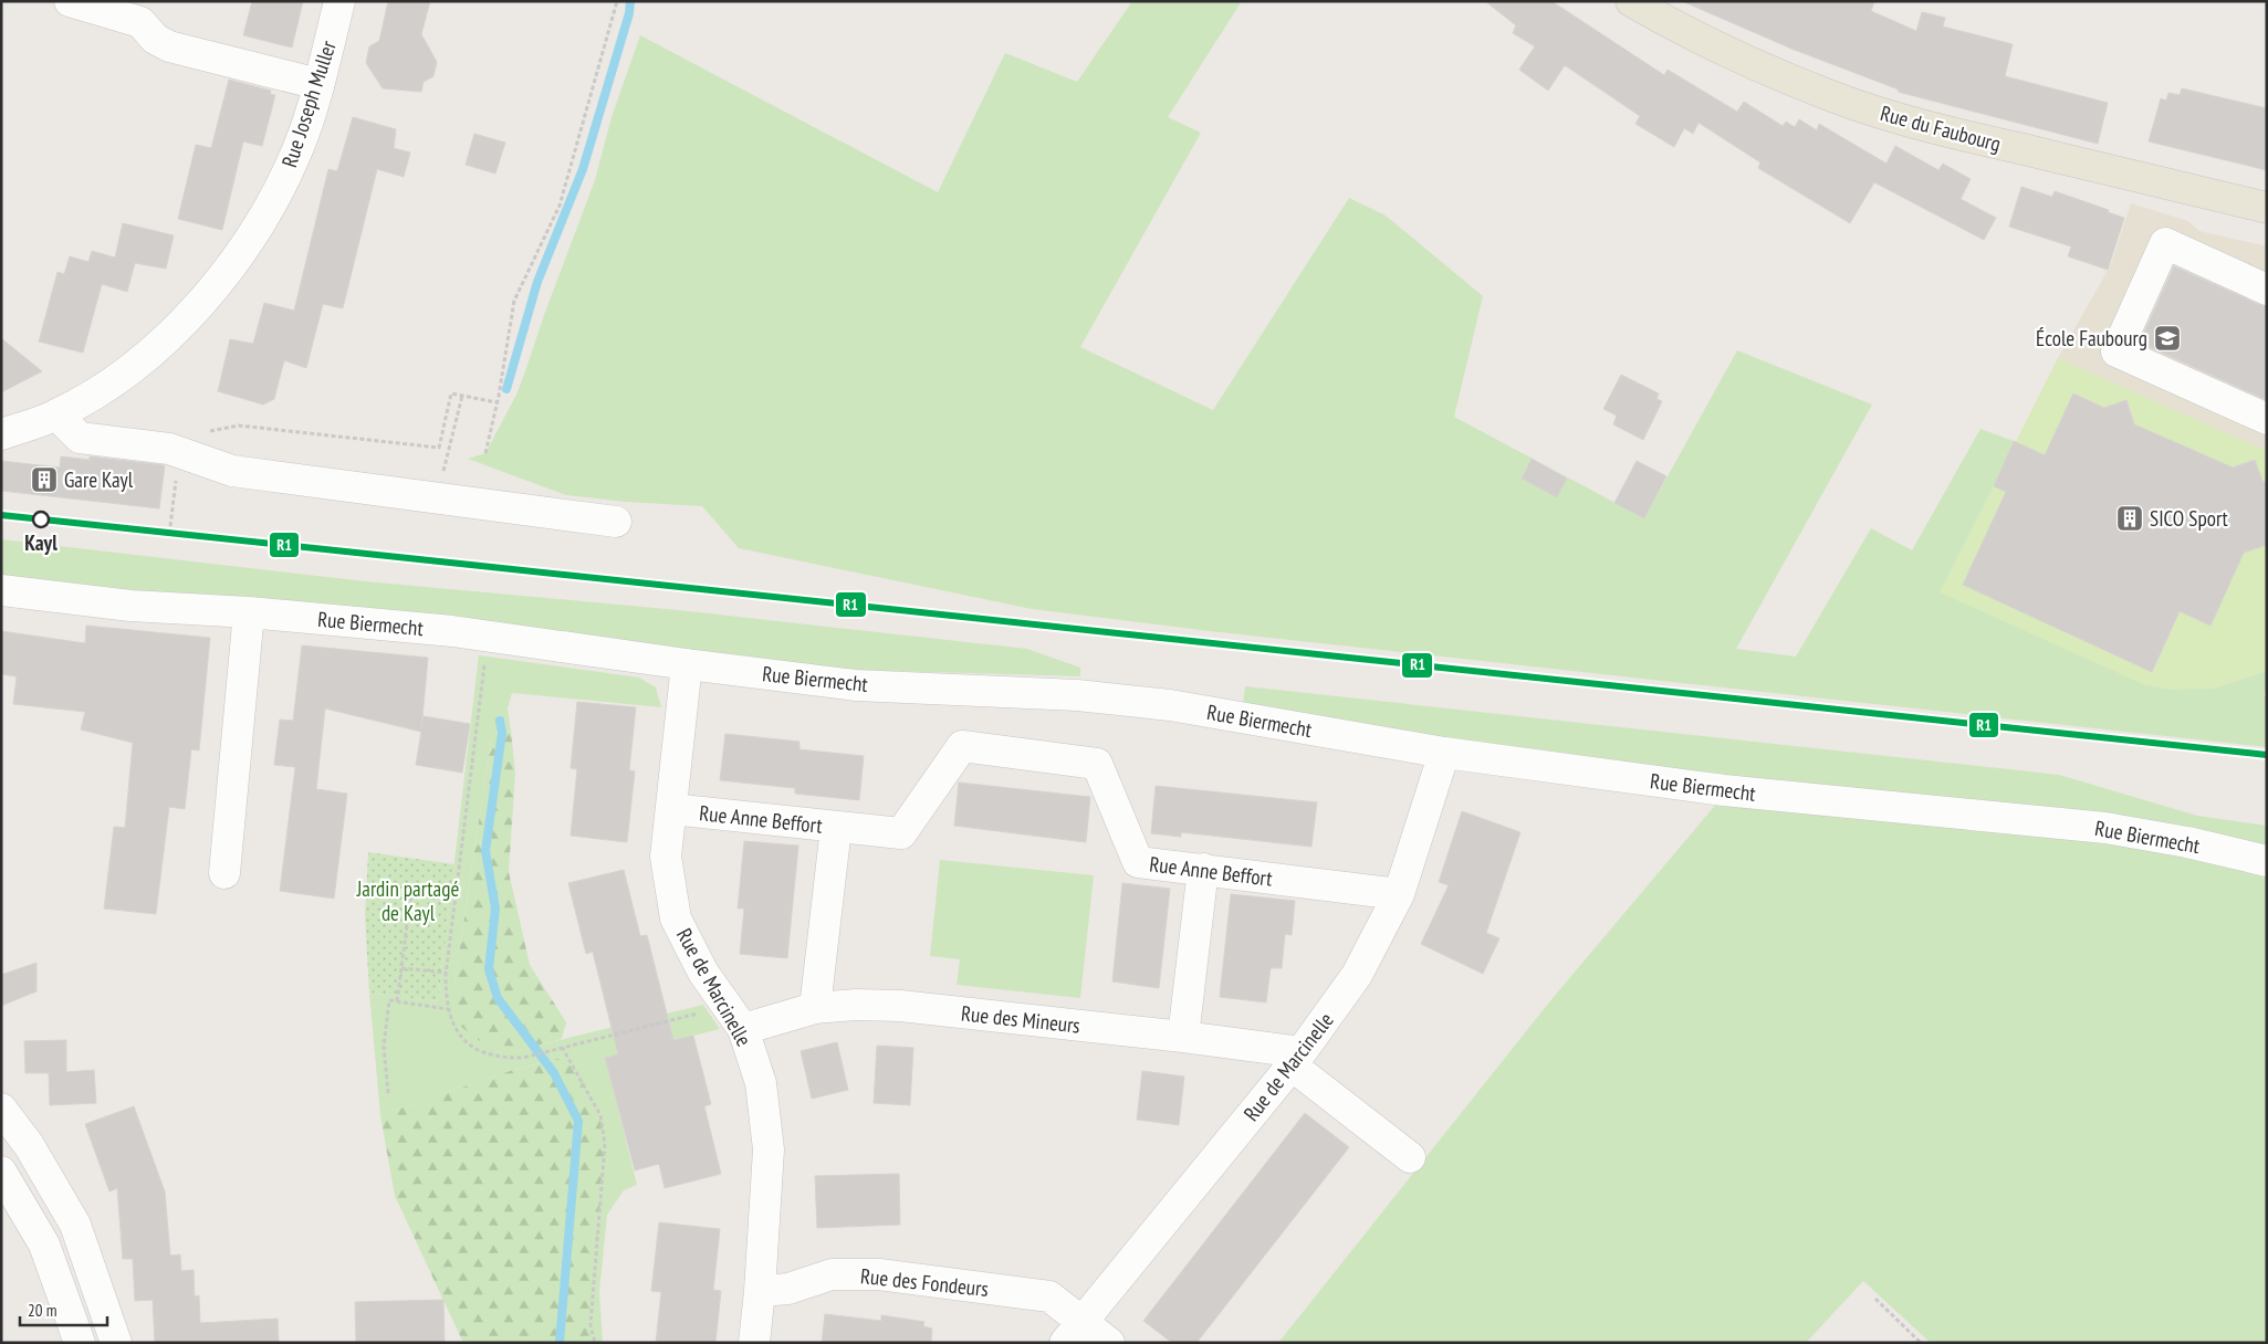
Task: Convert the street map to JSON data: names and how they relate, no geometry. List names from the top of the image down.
{
  "streets": {
    "main road": ["Rue du Faubourg"],
    "street": [
      "Rue Joseph Muller",
      "Rue Biermecht",
      "Rue Anne Beffort",
      "Rue de Marcinelle",
      "Rue des Mineurs",
      "Rue des Fondeurs"
    ]
  },
  "crossings": [
    ["Rue Biermecht", "Rue de Marcinelle"],
    ["Rue Anne Beffort", "Rue de Marcinelle"],
    ["Rue de Marcinelle", "Rue des Mineurs"],
    ["Rue de Marcinelle", "Rue des Fondeurs"]
  ],
  "parks": ["Jardin partagé de Kayl"],
  "places": {
    "school or university": ["École Faubourg"],
    "building": ["Gare Kayl", "SICO Sport"],
    "other": ["Kayl"]
  },
  "lines": ["transit line R1"],
  "scale_bar": "20 m"
}
